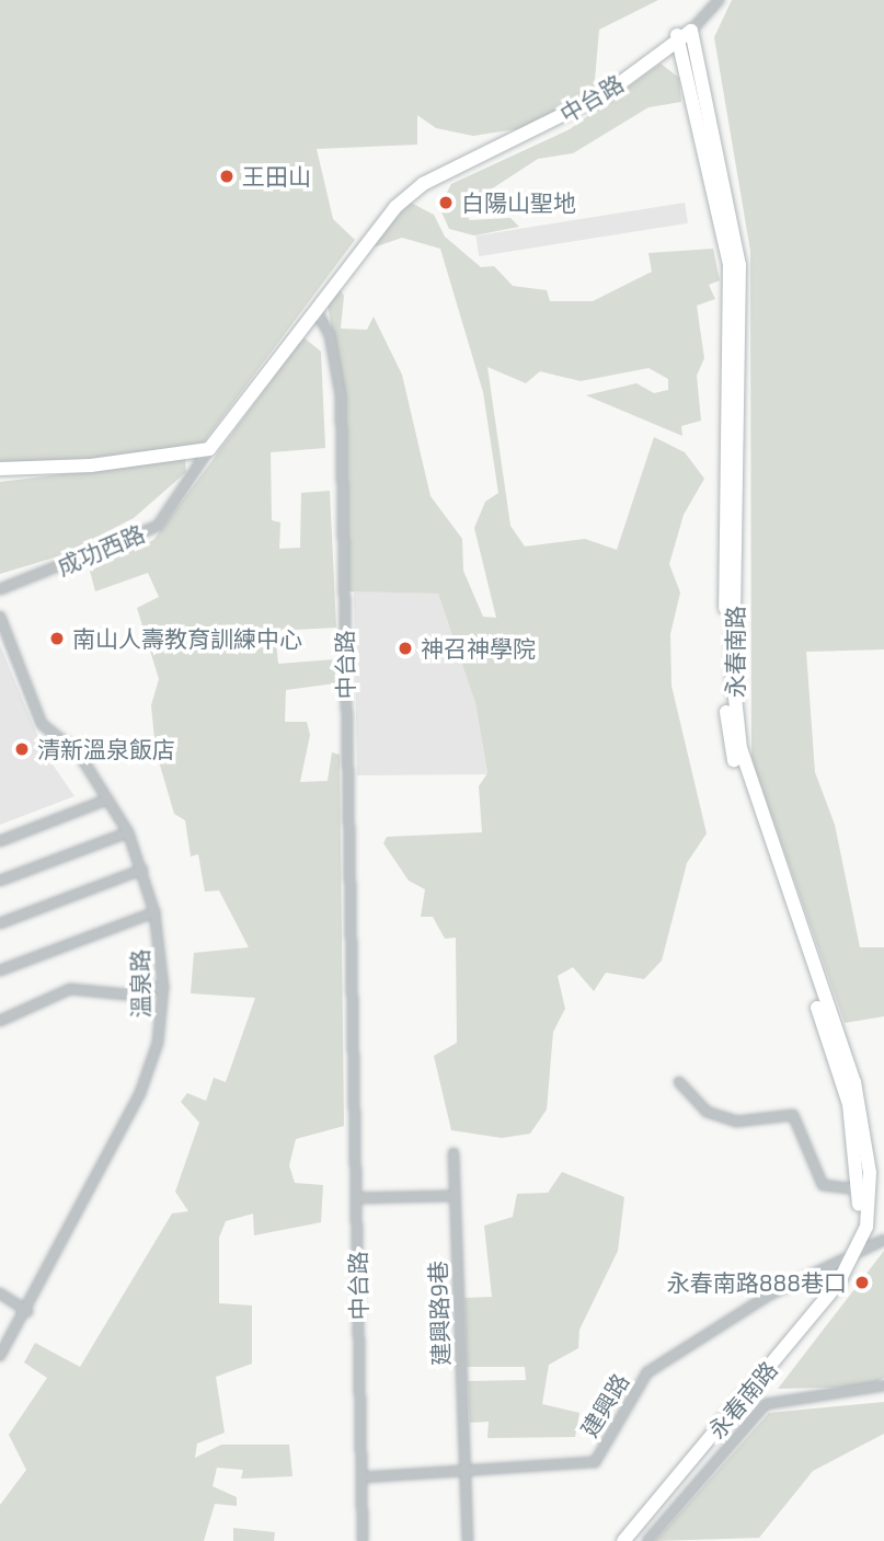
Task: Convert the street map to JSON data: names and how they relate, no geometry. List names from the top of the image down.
{
  "streets": {
    "street": [
      "中台路",
      "成功西路",
      "永春南路",
      "溫泉路",
      "建興路9巷",
      "建興路"
    ]
  },
  "crossings": [
    ["中台路", "成功西路"],
    ["中台路", "永春南路"],
    ["中台路", "建興路"],
    ["永春南路", "建興路"],
    ["建興路9巷", "建興路"]
  ],
  "places": [
    "王田山",
    "白陽山聖地",
    "南山人壽教育訓練中心",
    "神召神學院",
    "清新溫泉飯店",
    "永春南路888巷口"
  ]
}
